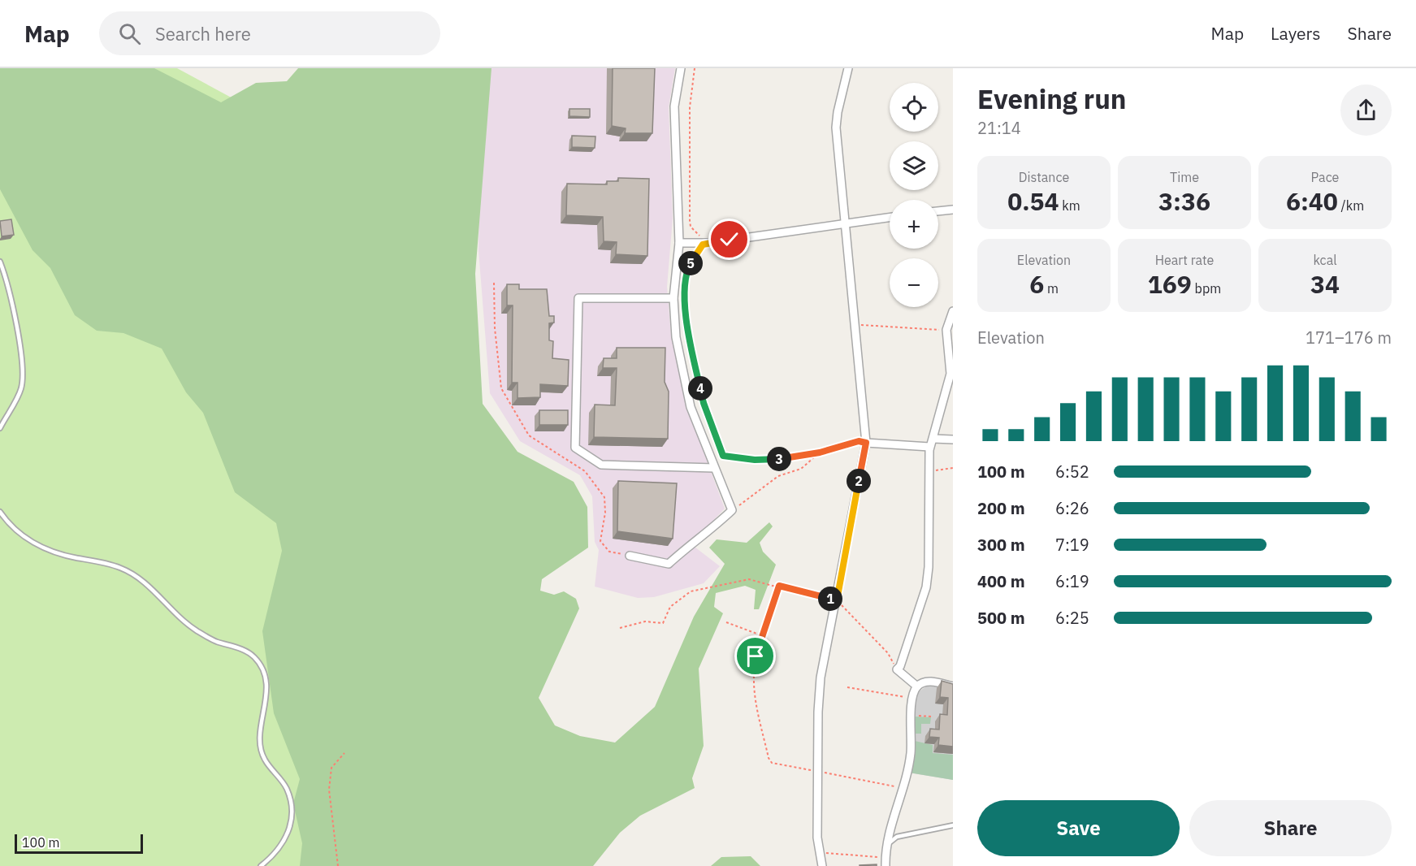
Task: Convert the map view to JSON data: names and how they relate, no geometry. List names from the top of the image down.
{
  "scale_bar": "100 m",
  "page": {
    "header": "Map",
    "search": "Search here",
    "nav": ["Map", "Layers", "Share"],
    "heading": ["Evening run", "21:14"],
    "map_buttons": ["+", "−"],
    "stats": [
      ["Distance", "0.54 km"],
      ["Time", "3:36"],
      ["Pace", "6:40 /km"],
      ["Elevation", "6 m"],
      ["Heart rate", "169 bpm"],
      ["kcal", "34"]
    ],
    "pins": [
      "5",
      "4",
      "3",
      "2",
      "1"
    ],
    "chart": ["Elevation", "171–176 m"],
    "list": [
      {
        "name": "100 m",
        "note": "6:52"
      },
      {
        "name": "200 m",
        "note": "6:26"
      },
      {
        "name": "300 m",
        "note": "7:19"
      },
      {
        "name": "400 m",
        "note": "6:19"
      },
      {
        "name": "500 m",
        "note": "6:25"
      }
    ],
    "buttons": ["Save", "Share"],
    "scale": "100 m"
  }
}
